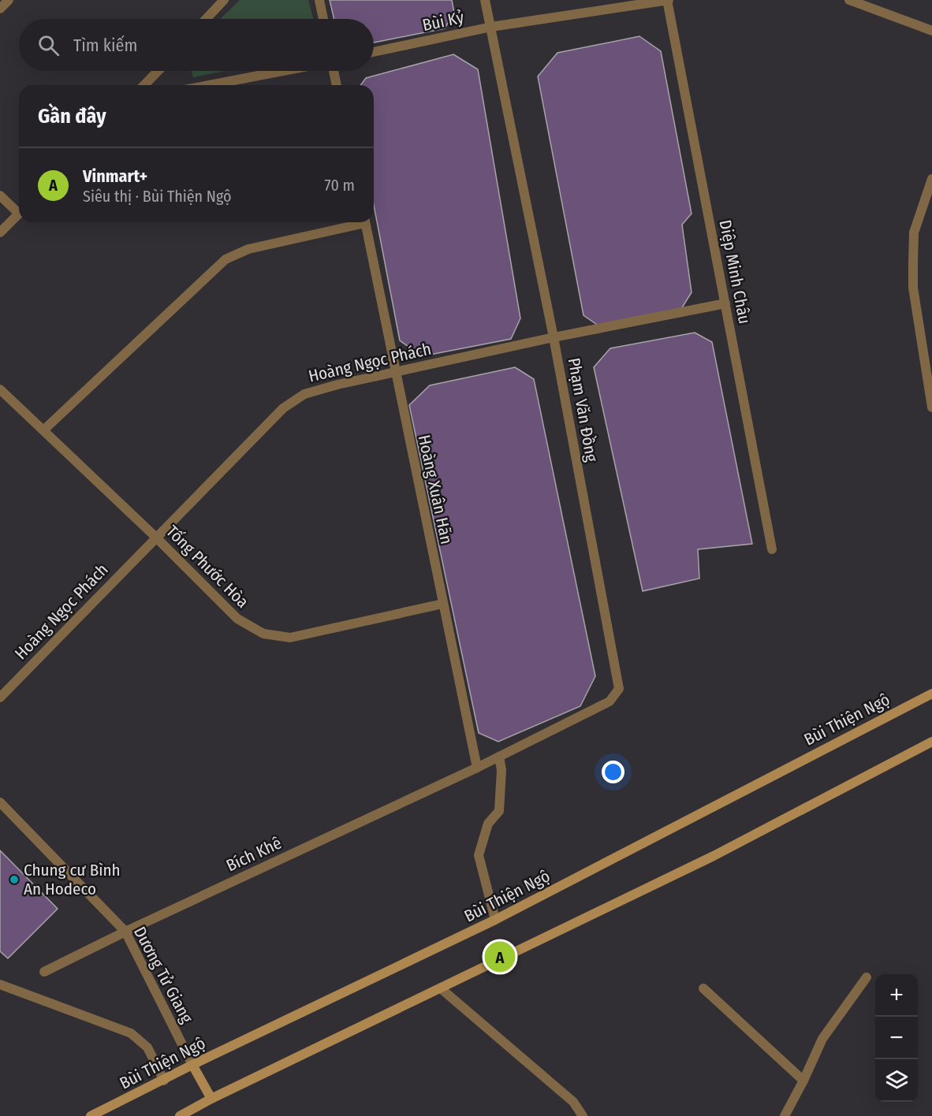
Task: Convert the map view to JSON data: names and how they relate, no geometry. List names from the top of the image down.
{
  "streets": {
    "main road": ["Bùi Thiện Ngộ"],
    "street": [
      "Bùi Kỷ",
      "Diệp Minh Châu",
      "Hoàng Ngọc Phách",
      "Phạm Văn Đồng",
      "Hoàng Xuân Hãn",
      "Tống Phước Hòa",
      "Bích Khê",
      "Dương Tử Giang"
    ]
  },
  "crossings": [
    ["Bùi Kỷ", "Diệp Minh Châu"],
    ["Bùi Kỷ", "Phạm Văn Đồng"],
    ["Diệp Minh Châu", "Hoàng Ngọc Phách"],
    ["Hoàng Ngọc Phách", "Phạm Văn Đồng"],
    ["Hoàng Ngọc Phách", "Hoàng Xuân Hãn"],
    ["Hoàng Ngọc Phách", "Tống Phước Hòa"],
    ["Phạm Văn Đồng", "Hoàng Xuân Hãn"],
    ["Phạm Văn Đồng", "Bích Khê"],
    ["Hoàng Xuân Hãn", "Tống Phước Hòa"],
    ["Hoàng Xuân Hãn", "Bích Khê"],
    ["Bùi Thiện Ngộ", "Dương Tử Giang"],
    ["Bích Khê", "Dương Tử Giang"]
  ],
  "places": ["Chung cư Bình An Hodeco"],
  "page": {
    "search": "Tìm kiếm",
    "heading": "Gần đây",
    "list": [
      {
        "mark": "A",
        "name": "Vinmart+",
        "note": "Siêu thị · Bùi Thiện Ngộ",
        "value": "70 m"
      }
    ],
    "pins": "A",
    "map_buttons": ["+", "−"]
  }
}
